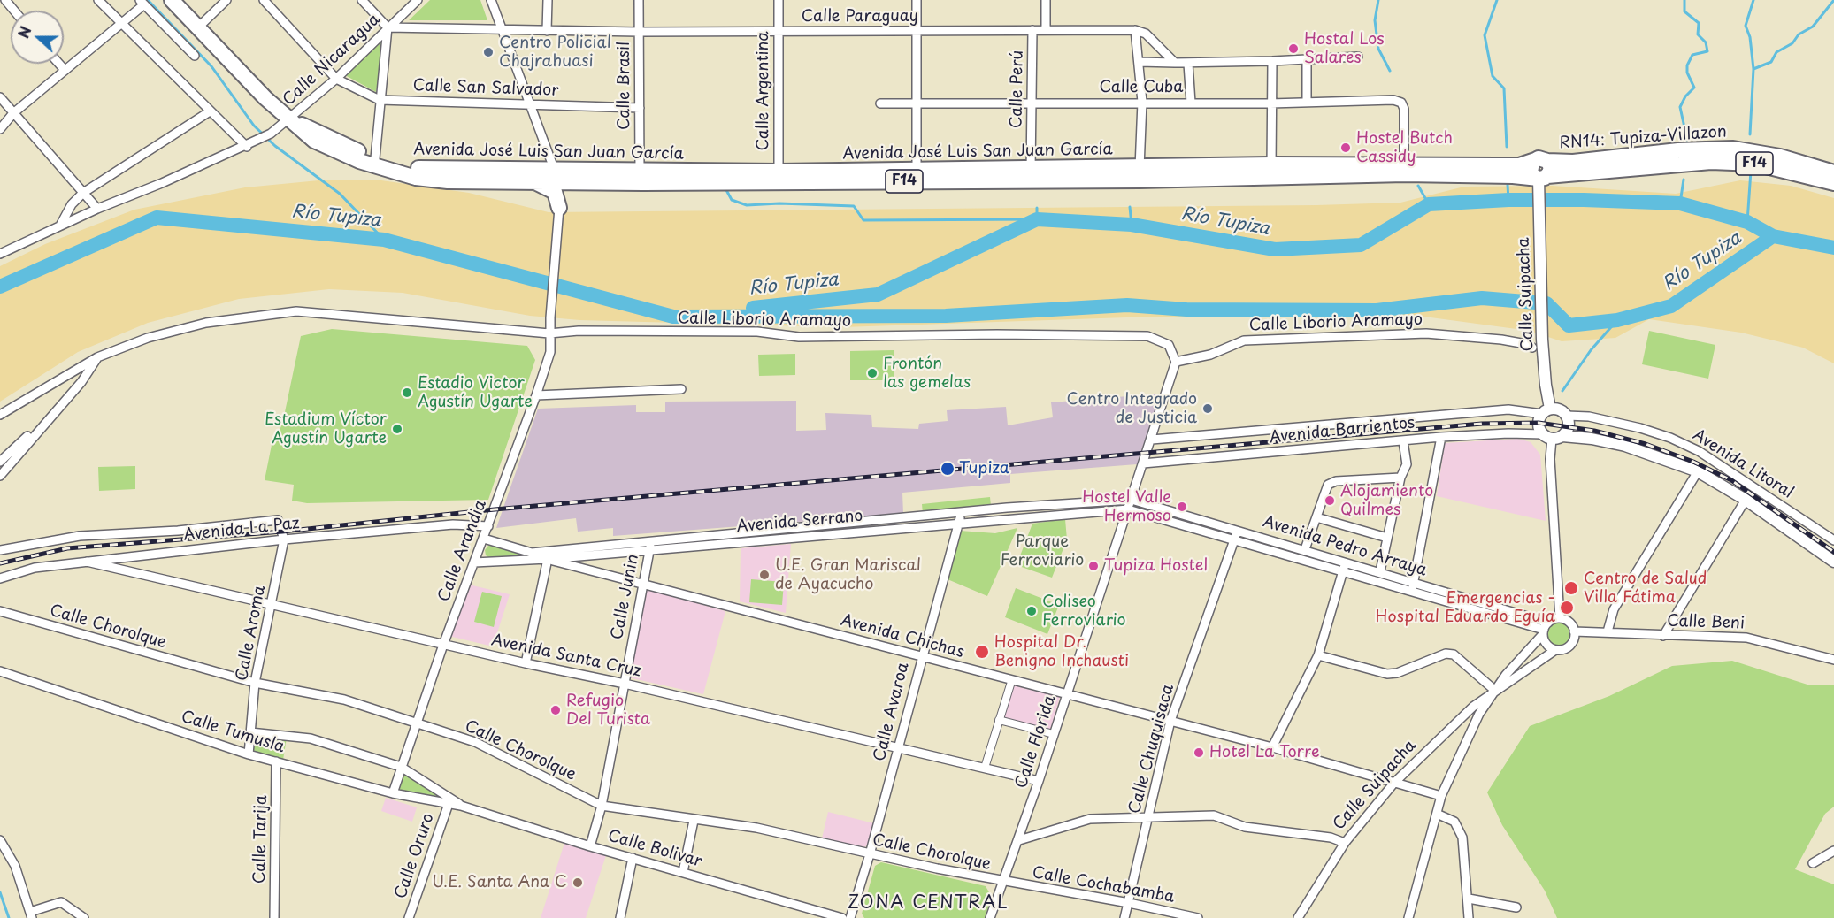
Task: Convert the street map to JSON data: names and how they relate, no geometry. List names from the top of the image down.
{
  "streets": {
    "highway": ["RN14: Tupiza-Villazon", "Avenida José Luis San Juan García", "F14"],
    "street": [
      "Calle Paraguay",
      "Calle Nicaragua",
      "Calle Brasil",
      "Calle Cuba",
      "Calle San Salvador",
      "Calle Perú",
      "Calle Argentina",
      "Calle Suipacha",
      "Calle Liborio Aramayo",
      "Avenida Barrientos",
      "Avenida Litoral",
      "Avenida Serrano",
      "Avenida La Paz",
      "Avenida Pedro Arraya",
      "Calle Arandia",
      "Calle Junin",
      "Calle Beni",
      "Calle Chorolque",
      "Calle Aroma",
      "Avenida Chichas",
      "Avenida Santa Cruz",
      "Calle Avaroa",
      "Calle Tumusla",
      "Calle Florida",
      "Calle Chuquisaca",
      "Calle Tarija",
      "Calle Bolivar",
      "Calle Oruro",
      "Calle Cochabamba"
    ]
  },
  "crossings": [
    ["Calle Paraguay", "Calle Nicaragua"],
    ["Calle Paraguay", "Calle Brasil"],
    ["Calle Paraguay", "Calle Perú"],
    ["Calle Paraguay", "Calle Argentina"],
    ["Calle Nicaragua", "Calle San Salvador"],
    ["Calle Nicaragua", "Avenida José Luis San Juan García"],
    ["Calle Brasil", "Calle San Salvador"],
    ["Calle Brasil", "Avenida José Luis San Juan García"],
    ["Calle Cuba", "Calle Perú"],
    ["Calle Cuba", "Avenida José Luis San Juan García"],
    ["Calle Perú", "Avenida José Luis San Juan García"],
    ["Calle Argentina", "Avenida José Luis San Juan García"],
    ["RN14: Tupiza-Villazon", "Avenida José Luis San Juan García"],
    ["RN14: Tupiza-Villazon", "Calle Suipacha"],
    ["Avenida José Luis San Juan García", "Calle Suipacha"],
    ["Calle Suipacha", "Avenida Barrientos"],
    ["Calle Suipacha", "Avenida Litoral"],
    ["Calle Suipacha", "Avenida Pedro Arraya"],
    ["Calle Suipacha", "Calle Beni"],
    ["Calle Suipacha", "Avenida Chichas"],
    ["Calle Liborio Aramayo", "Calle Arandia"],
    ["Calle Liborio Aramayo", "Calle Florida"],
    ["Avenida Barrientos", "Avenida Litoral"],
    ["Avenida Barrientos", "Calle Florida"],
    ["Avenida Serrano", "Avenida Pedro Arraya"],
    ["Avenida Serrano", "Calle Arandia"],
    ["Avenida Serrano", "Calle Junin"],
    ["Avenida Serrano", "Avenida Chichas"],
    ["Avenida Serrano", "Calle Avaroa"],
    ["Avenida Serrano", "Calle Florida"],
    ["Avenida La Paz", "Calle Arandia"],
    ["Avenida La Paz", "Calle Aroma"],
    ["Avenida La Paz", "Avenida Santa Cruz"],
    ["Avenida Pedro Arraya", "Calle Beni"],
    ["Avenida Pedro Arraya", "Calle Florida"],
    ["Avenida Pedro Arraya", "Calle Chuquisaca"],
    ["Calle Arandia", "Calle Chorolque"],
    ["Calle Arandia", "Avenida Santa Cruz"],
    ["Calle Arandia", "Calle Tumusla"],
    ["Calle Junin", "Calle Chorolque"],
    ["Calle Junin", "Avenida Chichas"],
    ["Calle Junin", "Avenida Santa Cruz"],
    ["Calle Junin", "Calle Bolivar"],
    ["Calle Chorolque", "Calle Aroma"],
    ["Calle Chorolque", "Calle Avaroa"],
    ["Calle Chorolque", "Calle Florida"],
    ["Calle Chorolque", "Calle Cochabamba"],
    ["Calle Aroma", "Avenida Santa Cruz"],
    ["Calle Aroma", "Calle Tumusla"],
    ["Avenida Chichas", "Calle Avaroa"],
    ["Avenida Chichas", "Calle Florida"],
    ["Avenida Chichas", "Calle Chuquisaca"],
    ["Avenida Santa Cruz", "Calle Avaroa"],
    ["Avenida Santa Cruz", "Calle Florida"],
    ["Calle Tumusla", "Calle Tarija"],
    ["Calle Tumusla", "Calle Bolivar"],
    ["Calle Tumusla", "Calle Oruro"],
    ["Calle Florida", "Calle Cochabamba"],
    ["Calle Chuquisaca", "Calle Cochabamba"]
  ],
  "districts": ["ZONA CENTRAL"],
  "water": ["Río Tupiza"],
  "parks": ["Parque Ferroviario"],
  "places": [
    "Hostal Los Salares",
    "Centro Policial Chajrahuasi",
    "Hostel Butch Cassidy",
    "Frontón las gemelas",
    "Estadio Victor Agustín Ugarte",
    "Centro Integrado de Justicia",
    "Estadium Víctor Agustín Ugarte",
    "Tupiza",
    "Alojamiento Quilmes",
    "Hostel Valle Hermoso",
    "Tupiza Hostel",
    "U.E. Gran Mariscal de Ayacucho",
    "Centro de Salud Villa Fátima",
    "Emergencias - Hospital Eduardo Eguía",
    "Coliseo Ferroviario",
    "Hospital Dr. Benigno Inchausti",
    "Refugio Del Turista",
    "Hotel La Torre",
    "U.E. Santa Ana C"
  ],
  "north": "left"
}
